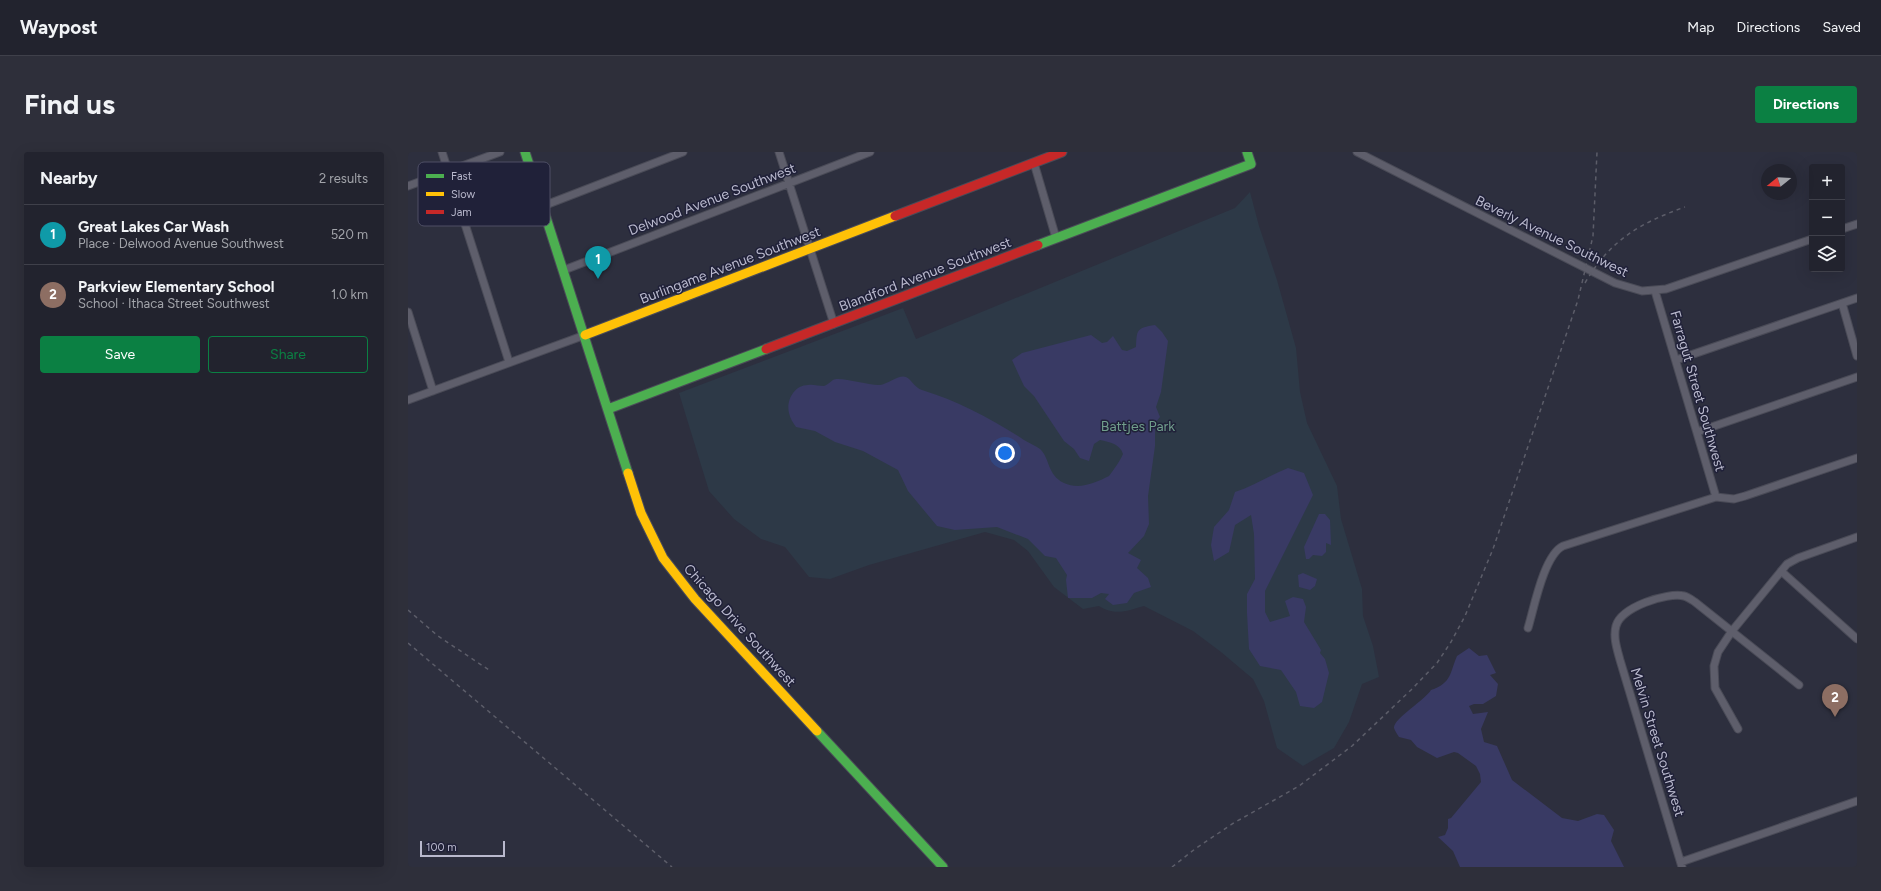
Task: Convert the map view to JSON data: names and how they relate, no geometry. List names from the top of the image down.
{
  "streets": {
    "street": [
      "Delwood Avenue Southwest",
      "Beverly Avenue Southwest",
      "Burlingame Avenue Southwest",
      "Blandford Avenue Southwest",
      "Farragut Street Southwest",
      "Chicago Drive Southwest",
      "Melvin Street Southwest"
    ]
  },
  "crossings": [
    ["Delwood Avenue Southwest", "Chicago Drive Southwest"],
    ["Beverly Avenue Southwest", "Farragut Street Southwest"],
    ["Burlingame Avenue Southwest", "Chicago Drive Southwest"],
    ["Blandford Avenue Southwest", "Chicago Drive Southwest"]
  ],
  "parks": ["Battjes Park"],
  "legend": ["Fast", "Slow", "Jam"],
  "scale_bar": "100 m",
  "north": "left",
  "page": {
    "header": "Waypost",
    "nav": ["Map", "Directions", "Saved"],
    "buttons": [
      "Directions",
      ["Save", "Share"]
    ],
    "title": "Find us",
    "heading": ["Nearby", "2 results"],
    "map_buttons": ["+", "−"],
    "list": [
      {
        "mark": "1",
        "name": "Great Lakes Car Wash",
        "note": "Place · Delwood Avenue Southwest",
        "value": "520 m"
      },
      {
        "mark": "2",
        "name": "Parkview Elementary School",
        "note": "School · Ithaca Street Southwest",
        "value": "1.0 km"
      }
    ],
    "pins": ["1", "2"],
    "scale": "100 m"
  }
}
